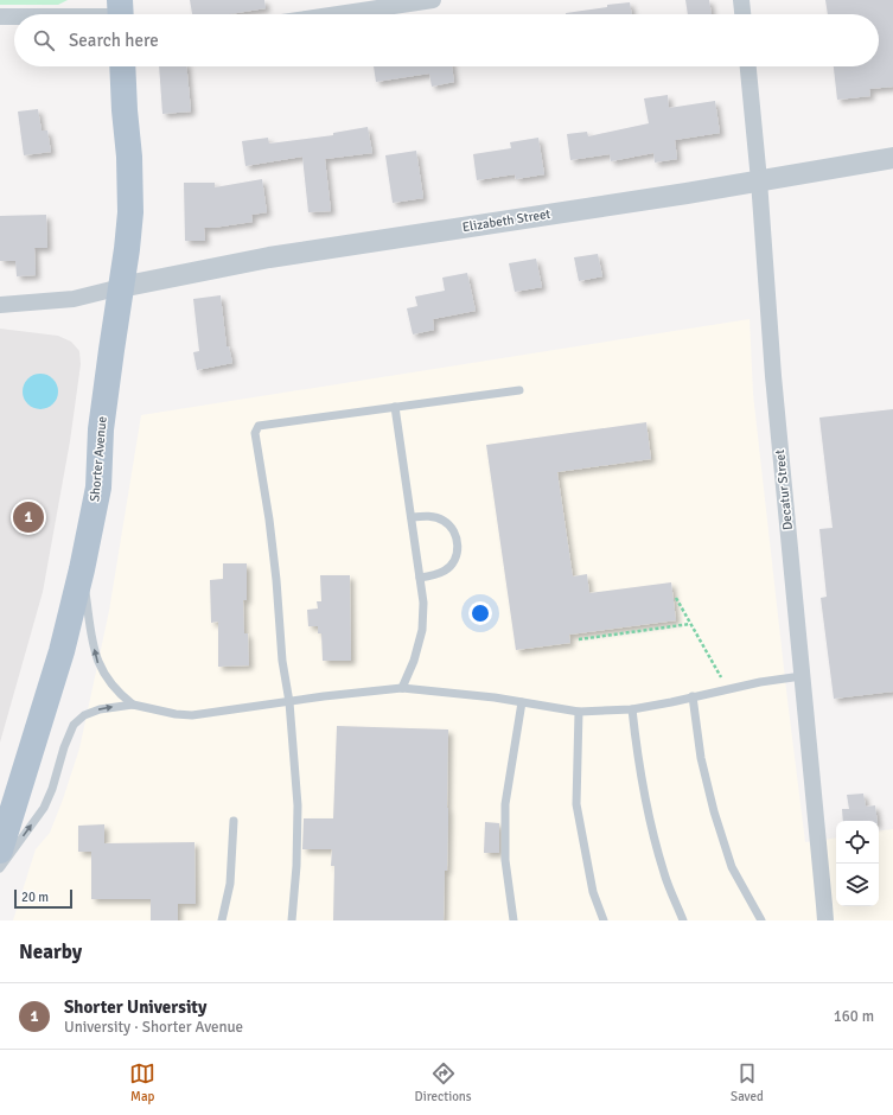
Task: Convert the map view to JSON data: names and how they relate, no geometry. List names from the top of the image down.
{
  "streets": {
    "main road": ["Shorter Avenue"],
    "street": ["Elizabeth Street", "Decatur Street"]
  },
  "crossings": [
    ["Elizabeth Street", "Shorter Avenue"],
    ["Elizabeth Street", "Decatur Street"]
  ],
  "scale_bar": "20 m",
  "page": {
    "search": "Search here",
    "pins": "1",
    "scale": "20 m",
    "heading": "Nearby",
    "list": [
      {
        "mark": "1",
        "name": "Shorter University",
        "note": "University · Shorter Avenue",
        "value": "160 m"
      }
    ],
    "nav": ["Map", "Directions", "Saved"]
  }
}
